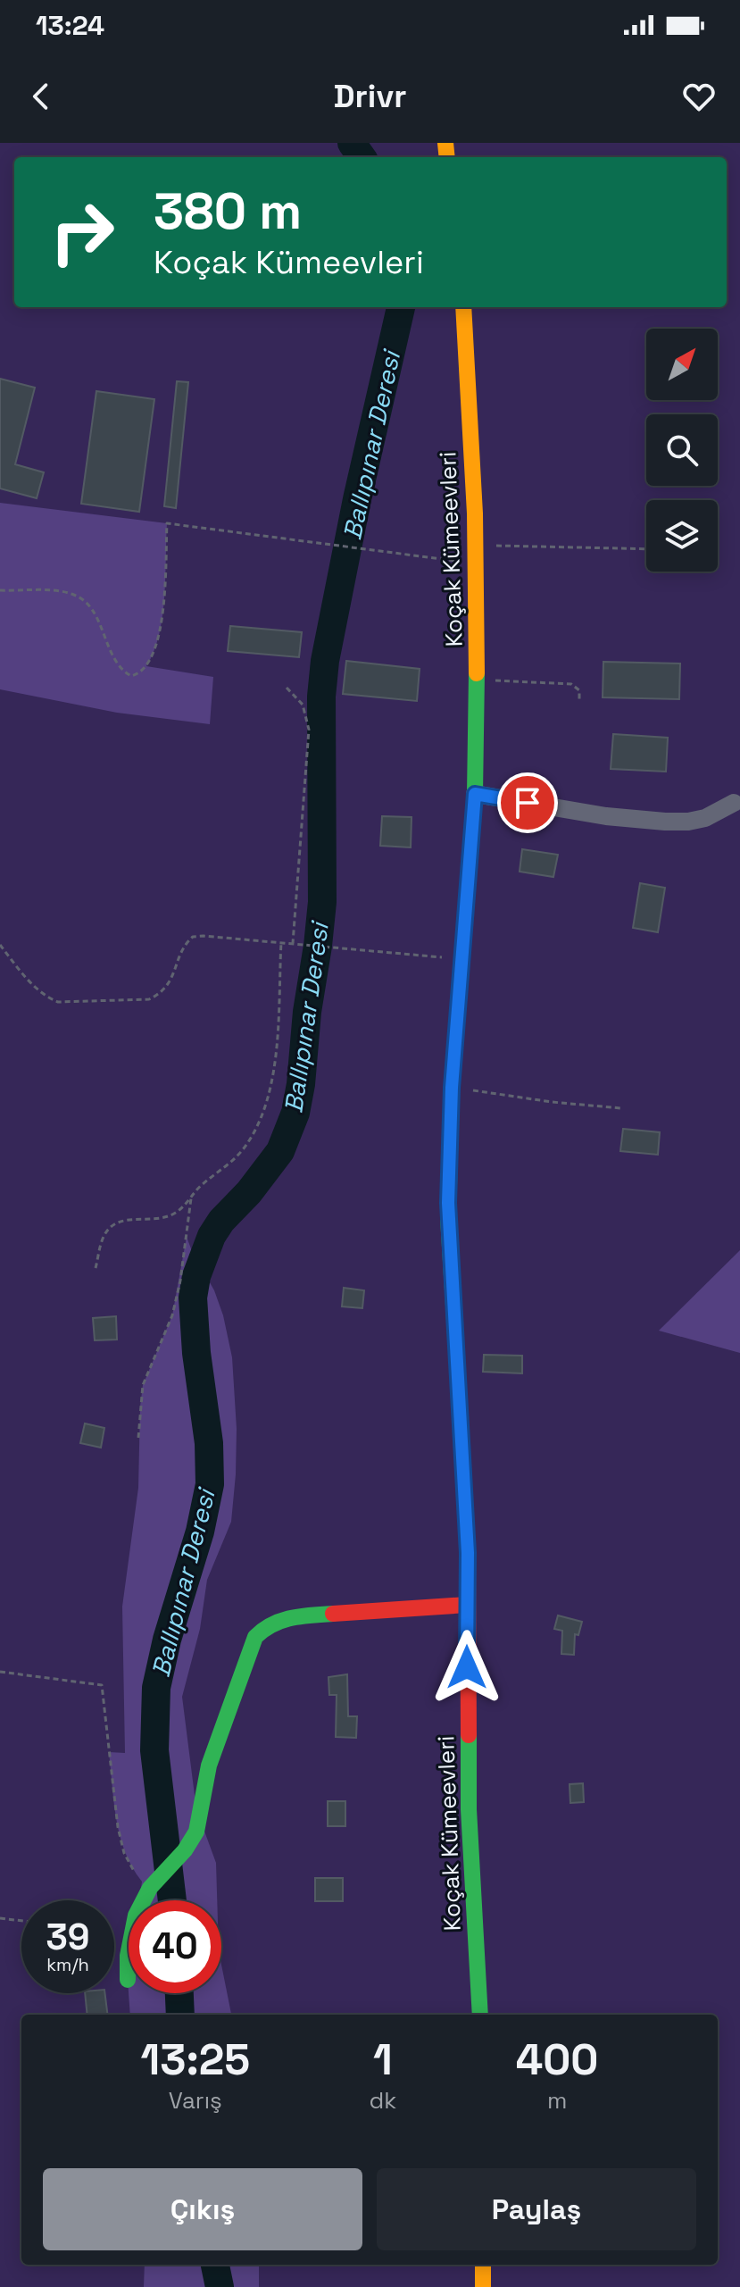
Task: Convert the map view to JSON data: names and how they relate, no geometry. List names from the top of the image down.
{
  "streets": {
    "street": ["Koçak Kümeevleri"]
  },
  "water": ["Ballıpınar Deresi"],
  "north": "top right",
  "page": {
    "status": "13:24",
    "header": "Drivr",
    "turn": ["380 m", "Koçak Kümeevleri"],
    "speed": "39 km/h",
    "limit": "40",
    "eta": [
      "13:25",
      "Varış",
      "1",
      "dk",
      "400",
      "m"
    ],
    "buttons": ["Çıkış", "Paylaş"]
  }
}
